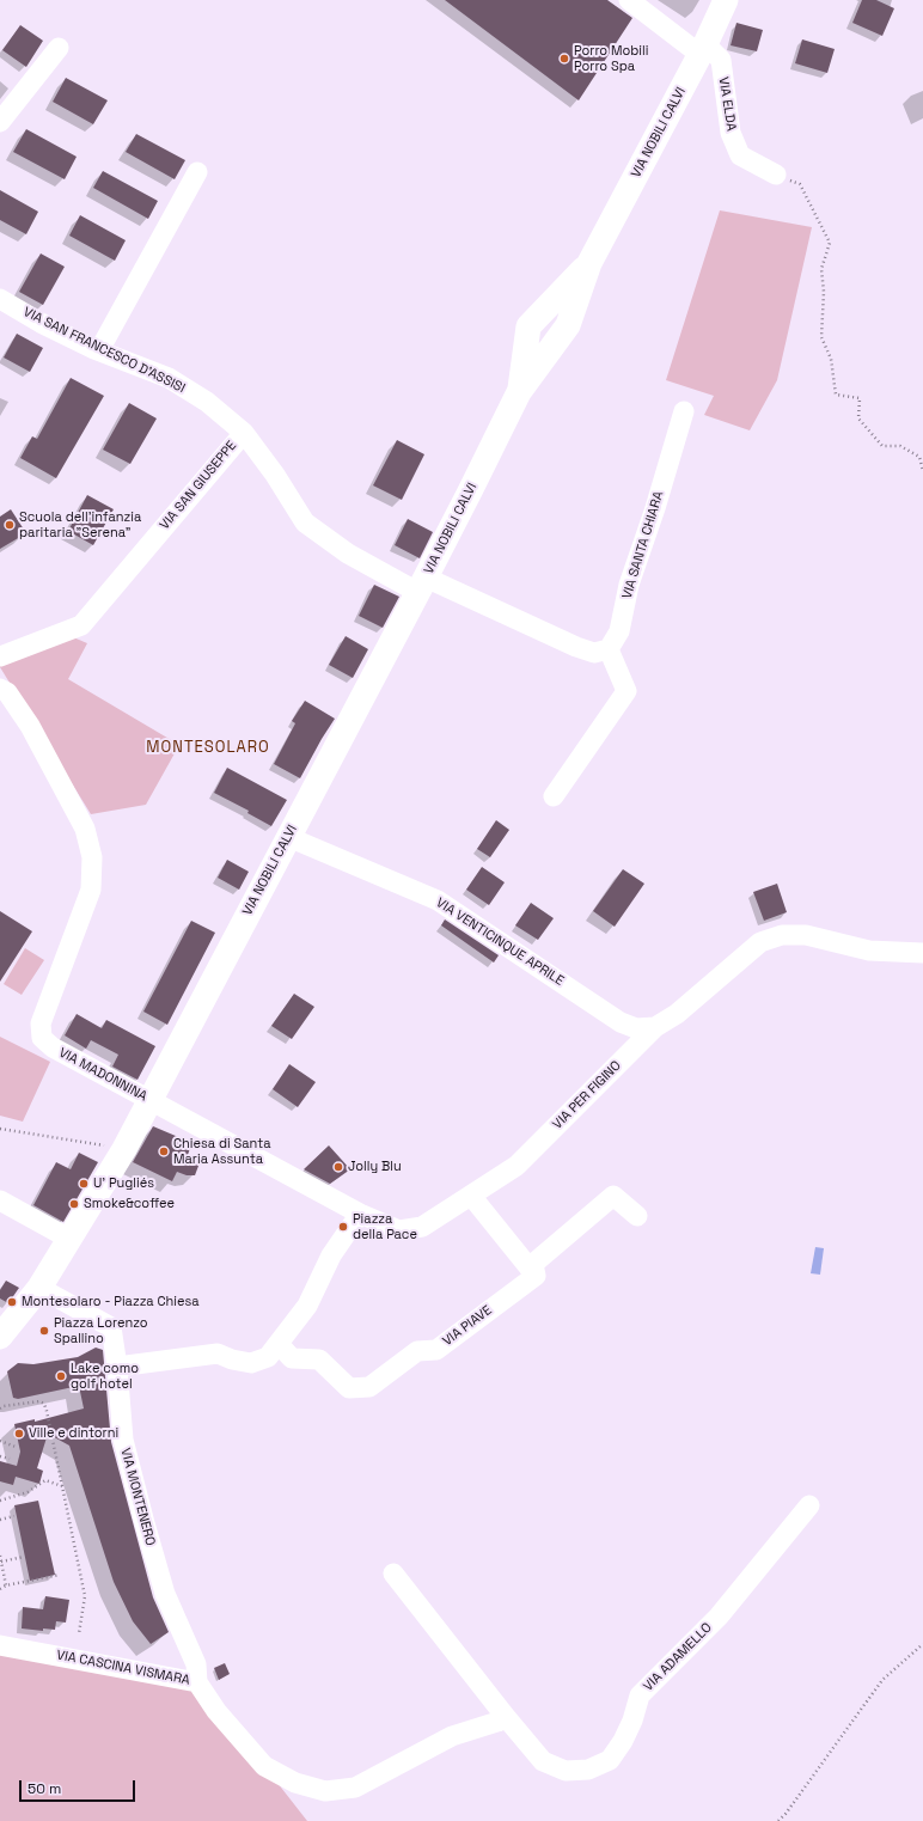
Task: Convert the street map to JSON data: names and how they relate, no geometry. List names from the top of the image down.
{
  "streets": {
    "main road": ["VIA NOBILI CALVI"],
    "street": [
      "VIA ELDA",
      "VIA SAN FRANCESCO D'ASSISI",
      "VIA SAN GIUSEPPE",
      "VIA SANTA CHIARA",
      "VIA VENTICINQUE APRILE",
      "VIA MADONNINA",
      "VIA PER FIGINO",
      "VIA PIAVE",
      "VIA MONTENERO",
      "VIA ADAMELLO",
      "VIA CASCINA VISMARA"
    ]
  },
  "crossings": [
    ["VIA ELDA", "VIA NOBILI CALVI"],
    ["VIA NOBILI CALVI", "VIA SAN FRANCESCO D'ASSISI"],
    ["VIA NOBILI CALVI", "VIA VENTICINQUE APRILE"],
    ["VIA NOBILI CALVI", "VIA MADONNINA"],
    ["VIA NOBILI CALVI", "VIA MONTENERO"],
    ["VIA SAN FRANCESCO D'ASSISI", "VIA SAN GIUSEPPE"],
    ["VIA SAN FRANCESCO D'ASSISI", "VIA SANTA CHIARA"],
    ["VIA VENTICINQUE APRILE", "VIA PER FIGINO"],
    ["VIA MADONNINA", "VIA PER FIGINO"],
    ["VIA MONTENERO", "VIA CASCINA VISMARA"],
    ["VIA ADAMELLO", "VIA CASCINA VISMARA"]
  ],
  "districts": ["MONTESOLARO"],
  "places": [
    "Porro Mobili Porro Spa",
    "Scuola dell'infanzia paritaria \"Serena\"",
    "Chiesa di Santa Maria Assunta",
    "Jolly Blu",
    "U' Pugliés",
    "Smoke&coffee",
    "Piazza della Pace",
    "Montesolaro - Piazza Chiesa",
    "Piazza Lorenzo Spallino",
    "Lake como golf hotel",
    "Ville e dintorni"
  ],
  "scale_bar": "50 m"
}
